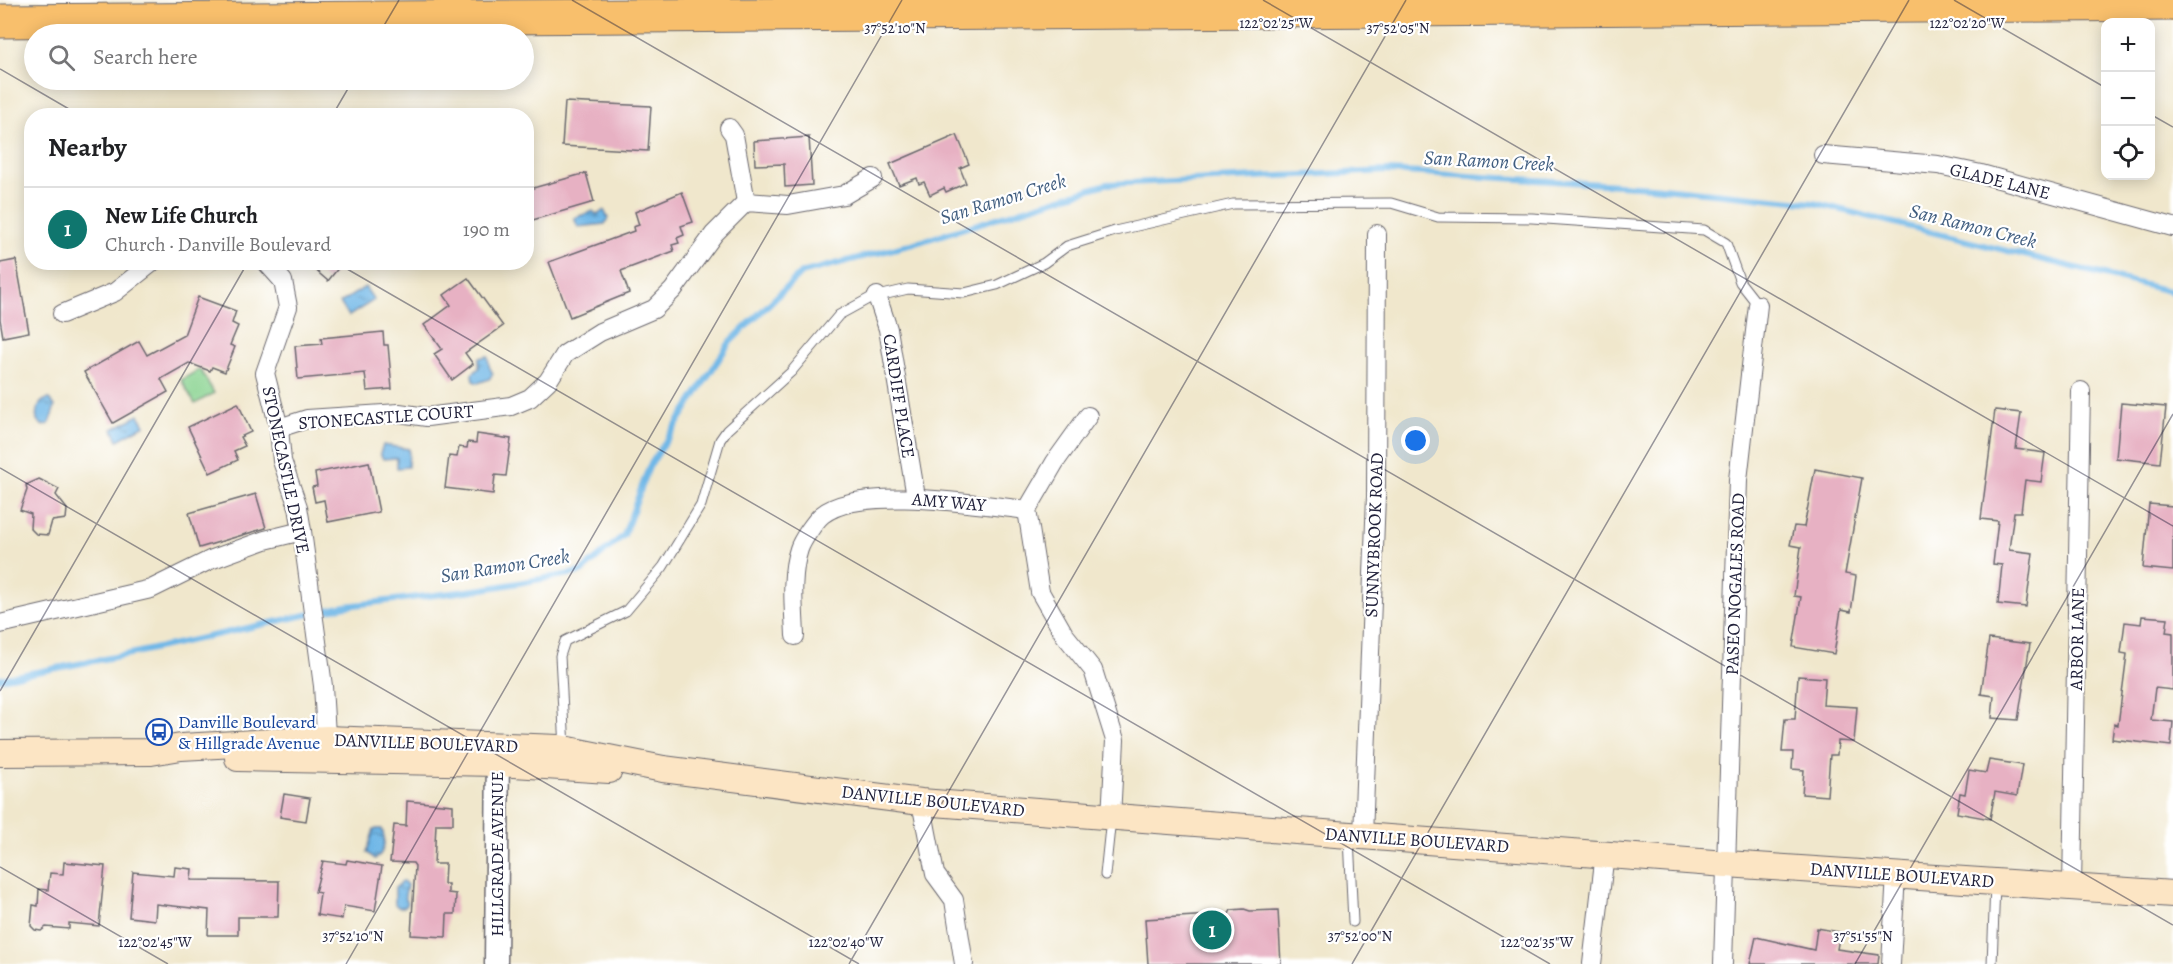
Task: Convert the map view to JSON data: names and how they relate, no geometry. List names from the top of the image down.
{
  "streets": {
    "main road": ["DANVILLE BOULEVARD"],
    "street": [
      "GLADE LANE",
      "CARDIFF PLACE",
      "STONECASTLE COURT",
      "STONECASTLE DRIVE",
      "AMY WAY",
      "SUNNYBROOK ROAD",
      "PASEO NOGALES ROAD",
      "ARBOR LANE",
      "HILLGRADE AVENUE"
    ]
  },
  "crossings": [
    ["CARDIFF PLACE", "AMY WAY"],
    ["STONECASTLE COURT", "STONECASTLE DRIVE"],
    ["STONECASTLE DRIVE", "DANVILLE BOULEVARD"],
    ["SUNNYBROOK ROAD", "DANVILLE BOULEVARD"],
    ["PASEO NOGALES ROAD", "DANVILLE BOULEVARD"],
    ["ARBOR LANE", "DANVILLE BOULEVARD"],
    ["DANVILLE BOULEVARD", "HILLGRADE AVENUE"]
  ],
  "water": ["San Ramon Creek"],
  "places": {
    "bus stop": ["Danville Boulevard & Hillgrade Avenue"]
  },
  "page": {
    "map_buttons": ["+", "−"],
    "search": "Search here",
    "heading": "Nearby",
    "list": [
      {
        "mark": "1",
        "name": "New Life Church",
        "note": "Church · Danville Boulevard",
        "value": "190 m"
      }
    ],
    "pins": "1"
  },
  "coordinates": [
    "122°02'25\"W",
    "122°02'20\"W",
    "37°52'05\"N",
    "37°52'10\"N",
    "37°52'00\"N",
    "37°51'55\"N",
    "122°02'45\"W",
    "122°02'40\"W",
    "122°02'35\"W"
  ]
}
